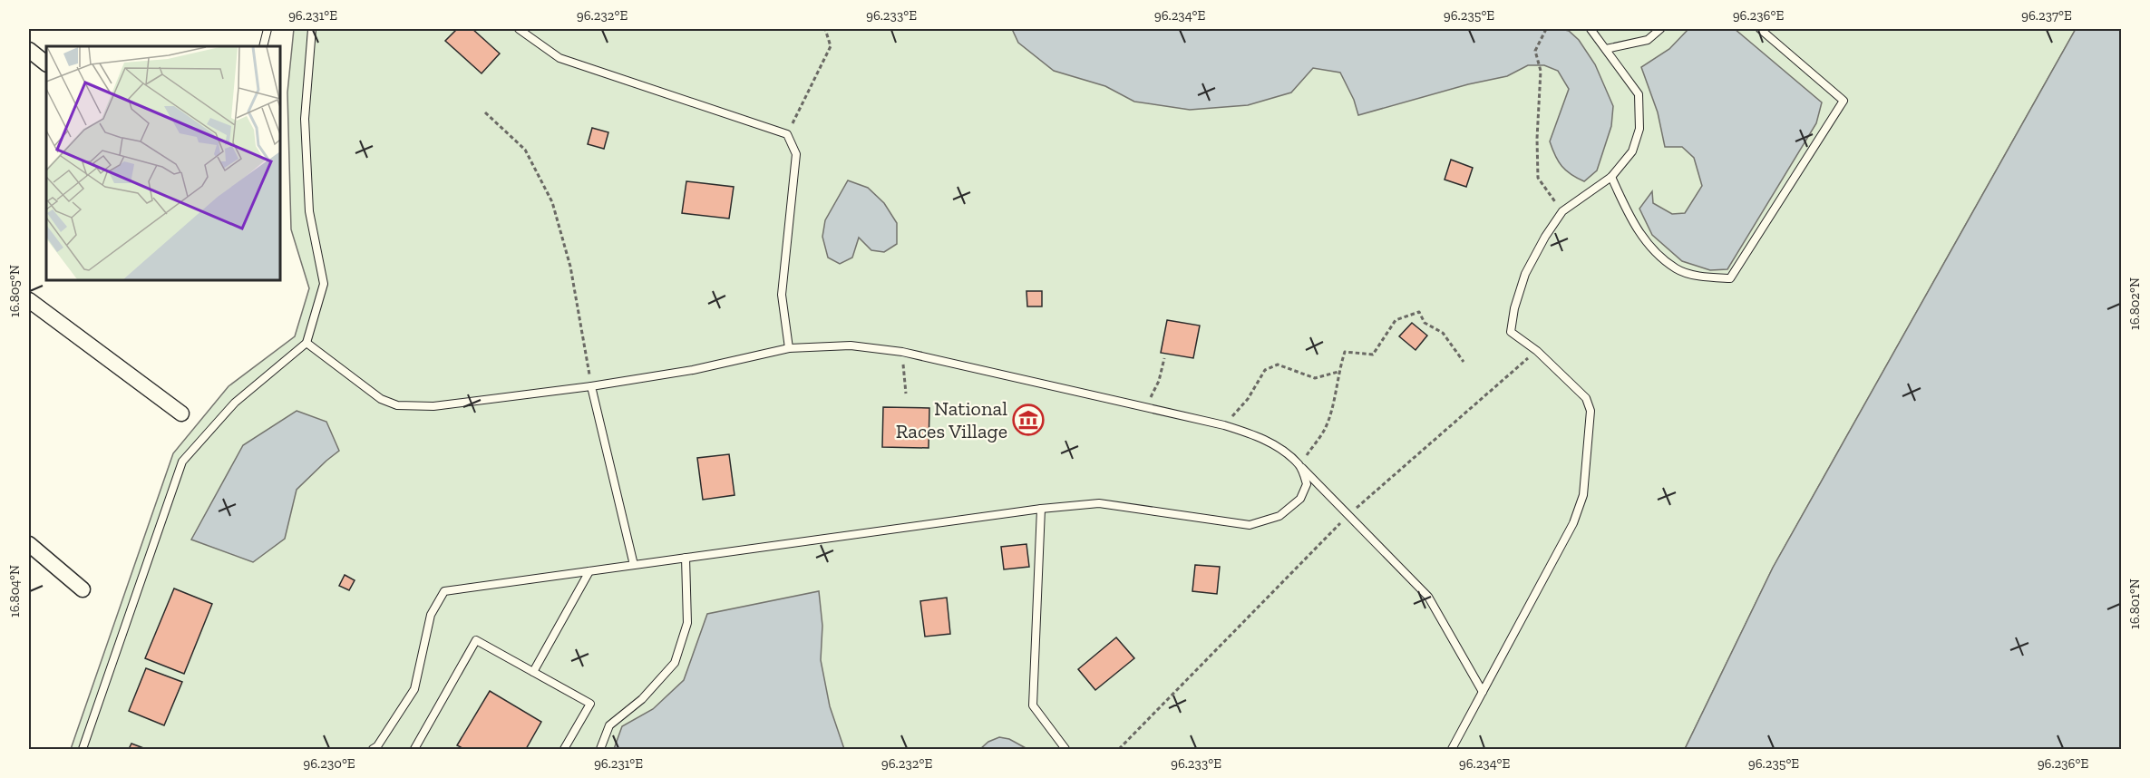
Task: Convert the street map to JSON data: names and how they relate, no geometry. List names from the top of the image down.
{
  "places": {
    "museum": ["National Races Village"]
  },
  "coordinates": [
    "96.231°E",
    "96.232°E",
    "96.233°E",
    "96.234°E",
    "96.235°E",
    "96.236°E",
    "96.237°E",
    "16.805°N",
    "16.802°N",
    "16.804°N",
    "16.801°N",
    "96.230°E"
  ]
}
